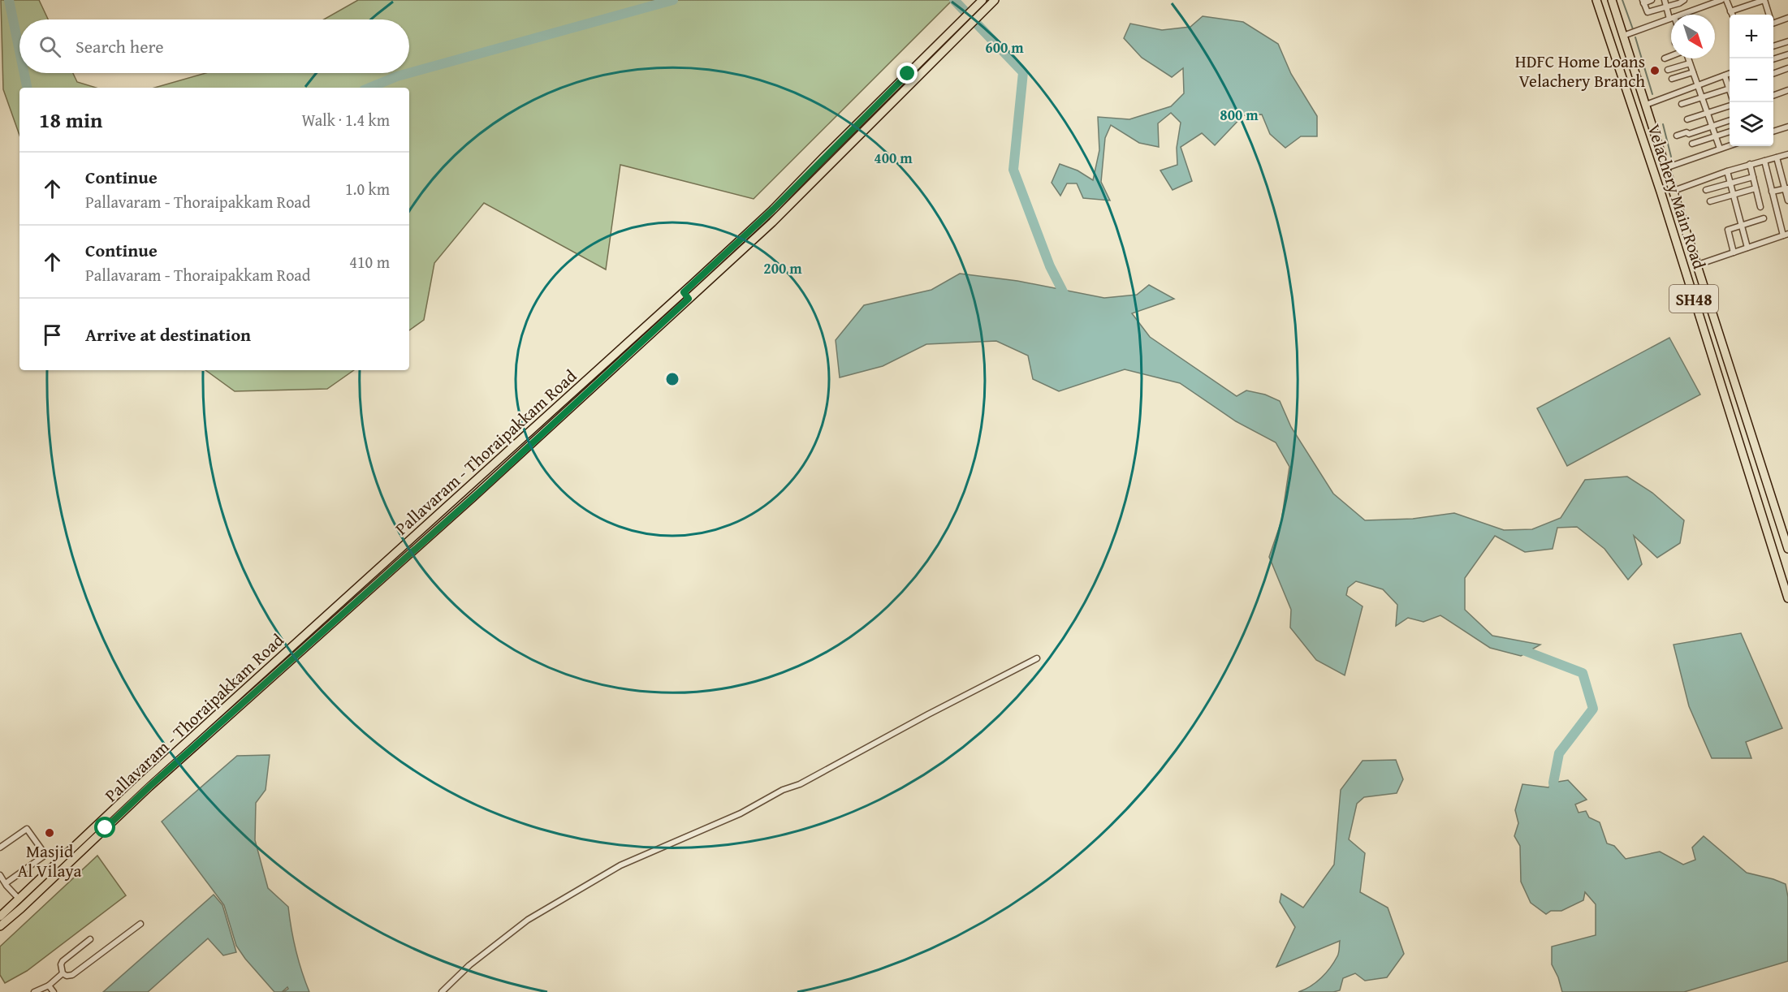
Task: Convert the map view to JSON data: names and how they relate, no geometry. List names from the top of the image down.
{
  "streets": {
    "main road": ["Velachery Main Road", "SH48", "Pallavaram - Thoraipakkam Road"]
  },
  "places": ["HDFC Home Loans Velachery Branch", "Masjid Al Vilaya"],
  "north": "bottom right",
  "page": {
    "map_buttons": ["+", "−"],
    "search": "Search here",
    "heading": ["18 min", "Walk · 1.4 km"],
    "list": [
      ["Continue", "Pallavaram - Thoraipakkam Road", "1.0 km"],
      ["Continue", "Pallavaram - Thoraipakkam Road", "410 m"],
      "Arrive at destination"
    ]
  },
  "rings": [
    "600 m",
    "800 m",
    "400 m",
    "200 m"
  ]
}
